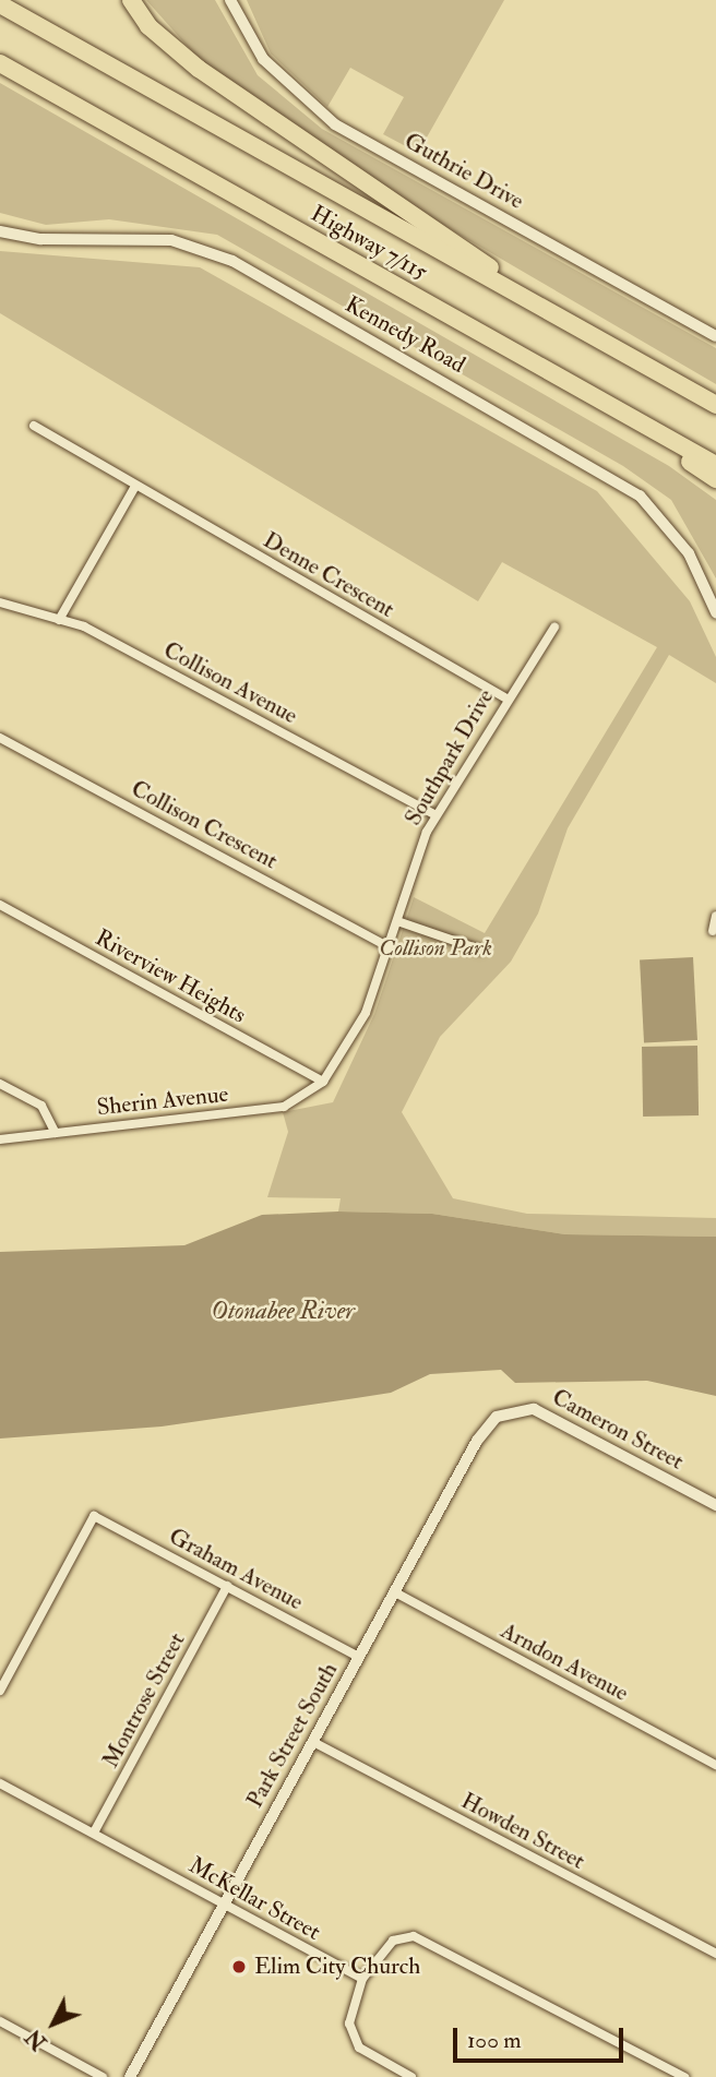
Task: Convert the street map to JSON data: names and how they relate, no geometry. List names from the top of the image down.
{
  "streets": {
    "highway": ["Highway 7/115"],
    "street": [
      "Guthrie Drive",
      "Kennedy Road",
      "Denne Crescent",
      "Collison Avenue",
      "Southpark Drive",
      "Collison Crescent",
      "Riverview Heights",
      "Sherin Avenue",
      "Cameron Street",
      "Graham Avenue",
      "Arndon Avenue",
      "Montrose Street",
      "Park Street South",
      "Howden Street",
      "McKellar Street"
    ]
  },
  "crossings": [
    ["Denne Crescent", "Southpark Drive"],
    ["Collison Avenue", "Southpark Drive"],
    ["Southpark Drive", "Collison Crescent"],
    ["Southpark Drive", "Riverview Heights"],
    ["Southpark Drive", "Sherin Avenue"],
    ["Riverview Heights", "Sherin Avenue"],
    ["Cameron Street", "Park Street South"],
    ["Graham Avenue", "Montrose Street"],
    ["Graham Avenue", "Park Street South"],
    ["Arndon Avenue", "Park Street South"],
    ["Montrose Street", "McKellar Street"],
    ["Park Street South", "Howden Street"],
    ["Park Street South", "McKellar Street"]
  ],
  "water": ["Otonabee River"],
  "parks": ["Collison Park"],
  "places": ["Elim City Church"],
  "scale_bar": "100 m",
  "north": "bottom left"
}
